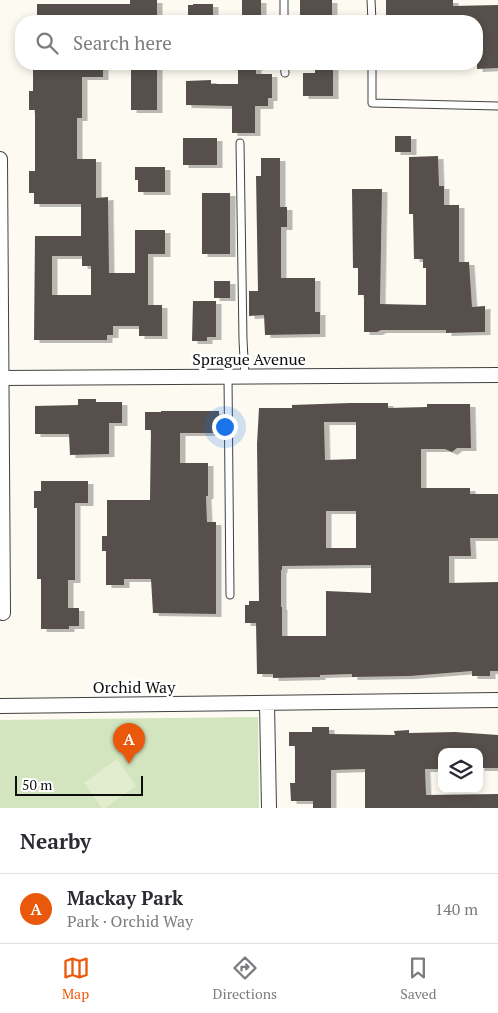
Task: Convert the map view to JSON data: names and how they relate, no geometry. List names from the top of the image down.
{
  "streets": {
    "street": ["Sprague Avenue", "Orchid Way"]
  },
  "scale_bar": "50 m",
  "page": {
    "search": "Search here",
    "pins": "A",
    "scale": "50 m",
    "heading": "Nearby",
    "list": [
      {
        "mark": "A",
        "name": "Mackay Park",
        "note": "Park · Orchid Way",
        "value": "140 m"
      }
    ],
    "nav": ["Map", "Directions", "Saved"]
  }
}
